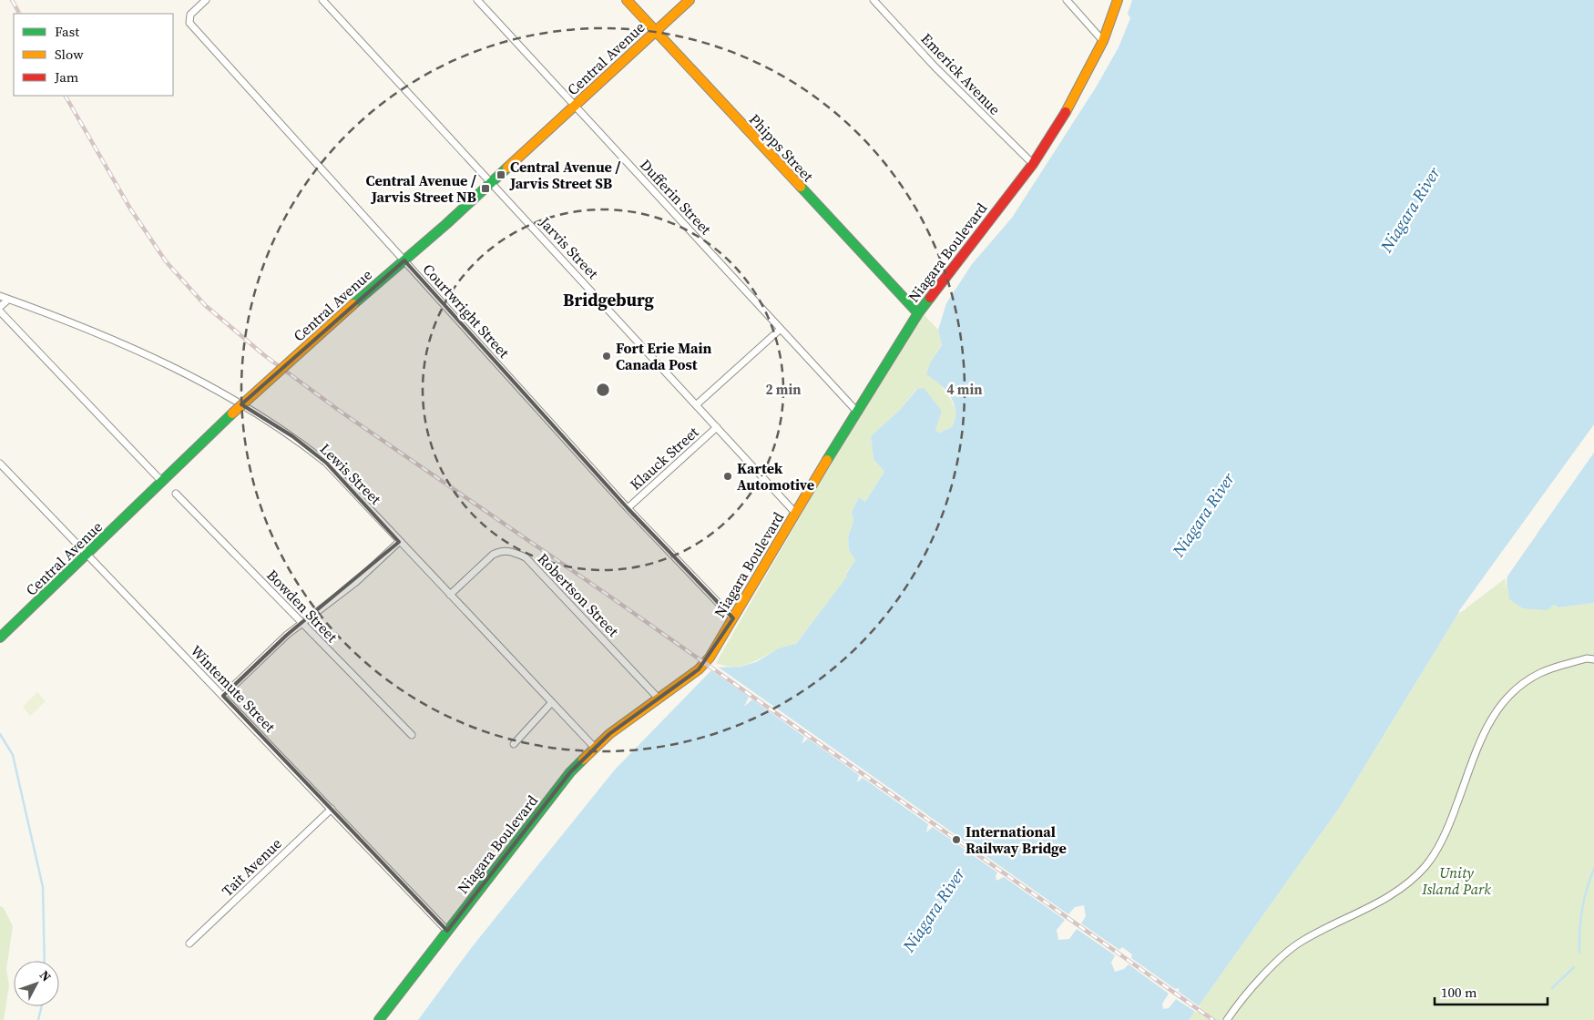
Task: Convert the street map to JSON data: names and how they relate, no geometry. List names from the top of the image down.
{
  "streets": {
    "main road": ["Central Avenue", "Phipps Street", "Niagara Boulevard"],
    "street": [
      "Emerick Avenue",
      "Dufferin Street",
      "Jarvis Street",
      "Courtwright Street",
      "Klauck Street",
      "Lewis Street",
      "Robertson Street",
      "Bowden Street",
      "Wintemute Street",
      "Tait Avenue"
    ]
  },
  "crossings": [
    ["Central Avenue", "Phipps Street"],
    ["Central Avenue", "Dufferin Street"],
    ["Central Avenue", "Jarvis Street"],
    ["Central Avenue", "Courtwright Street"],
    ["Central Avenue", "Wintemute Street"],
    ["Emerick Avenue", "Niagara Boulevard"],
    ["Phipps Street", "Niagara Boulevard"],
    ["Dufferin Street", "Niagara Boulevard"],
    ["Dufferin Street", "Klauck Street"],
    ["Jarvis Street", "Niagara Boulevard"],
    ["Jarvis Street", "Klauck Street"],
    ["Niagara Boulevard", "Courtwright Street"],
    ["Niagara Boulevard", "Lewis Street"],
    ["Niagara Boulevard", "Robertson Street"],
    ["Niagara Boulevard", "Wintemute Street"],
    ["Courtwright Street", "Klauck Street"],
    ["Lewis Street", "Robertson Street"],
    ["Wintemute Street", "Tait Avenue"]
  ],
  "districts": ["Bridgeburg"],
  "water": ["Niagara River"],
  "parks": ["Unity Island Park"],
  "places": {
    "transit": ["Central Avenue / Jarvis Street SB", "Central Avenue / Jarvis Street NB"],
    "other": ["Fort Erie Main Canada Post", "Kartek Automotive", "International Railway Bridge"]
  },
  "legend": ["Fast", "Slow", "Jam"],
  "scale_bar": "100 m",
  "north": "top right",
  "rings": ["2 min", "4 min"]
}
